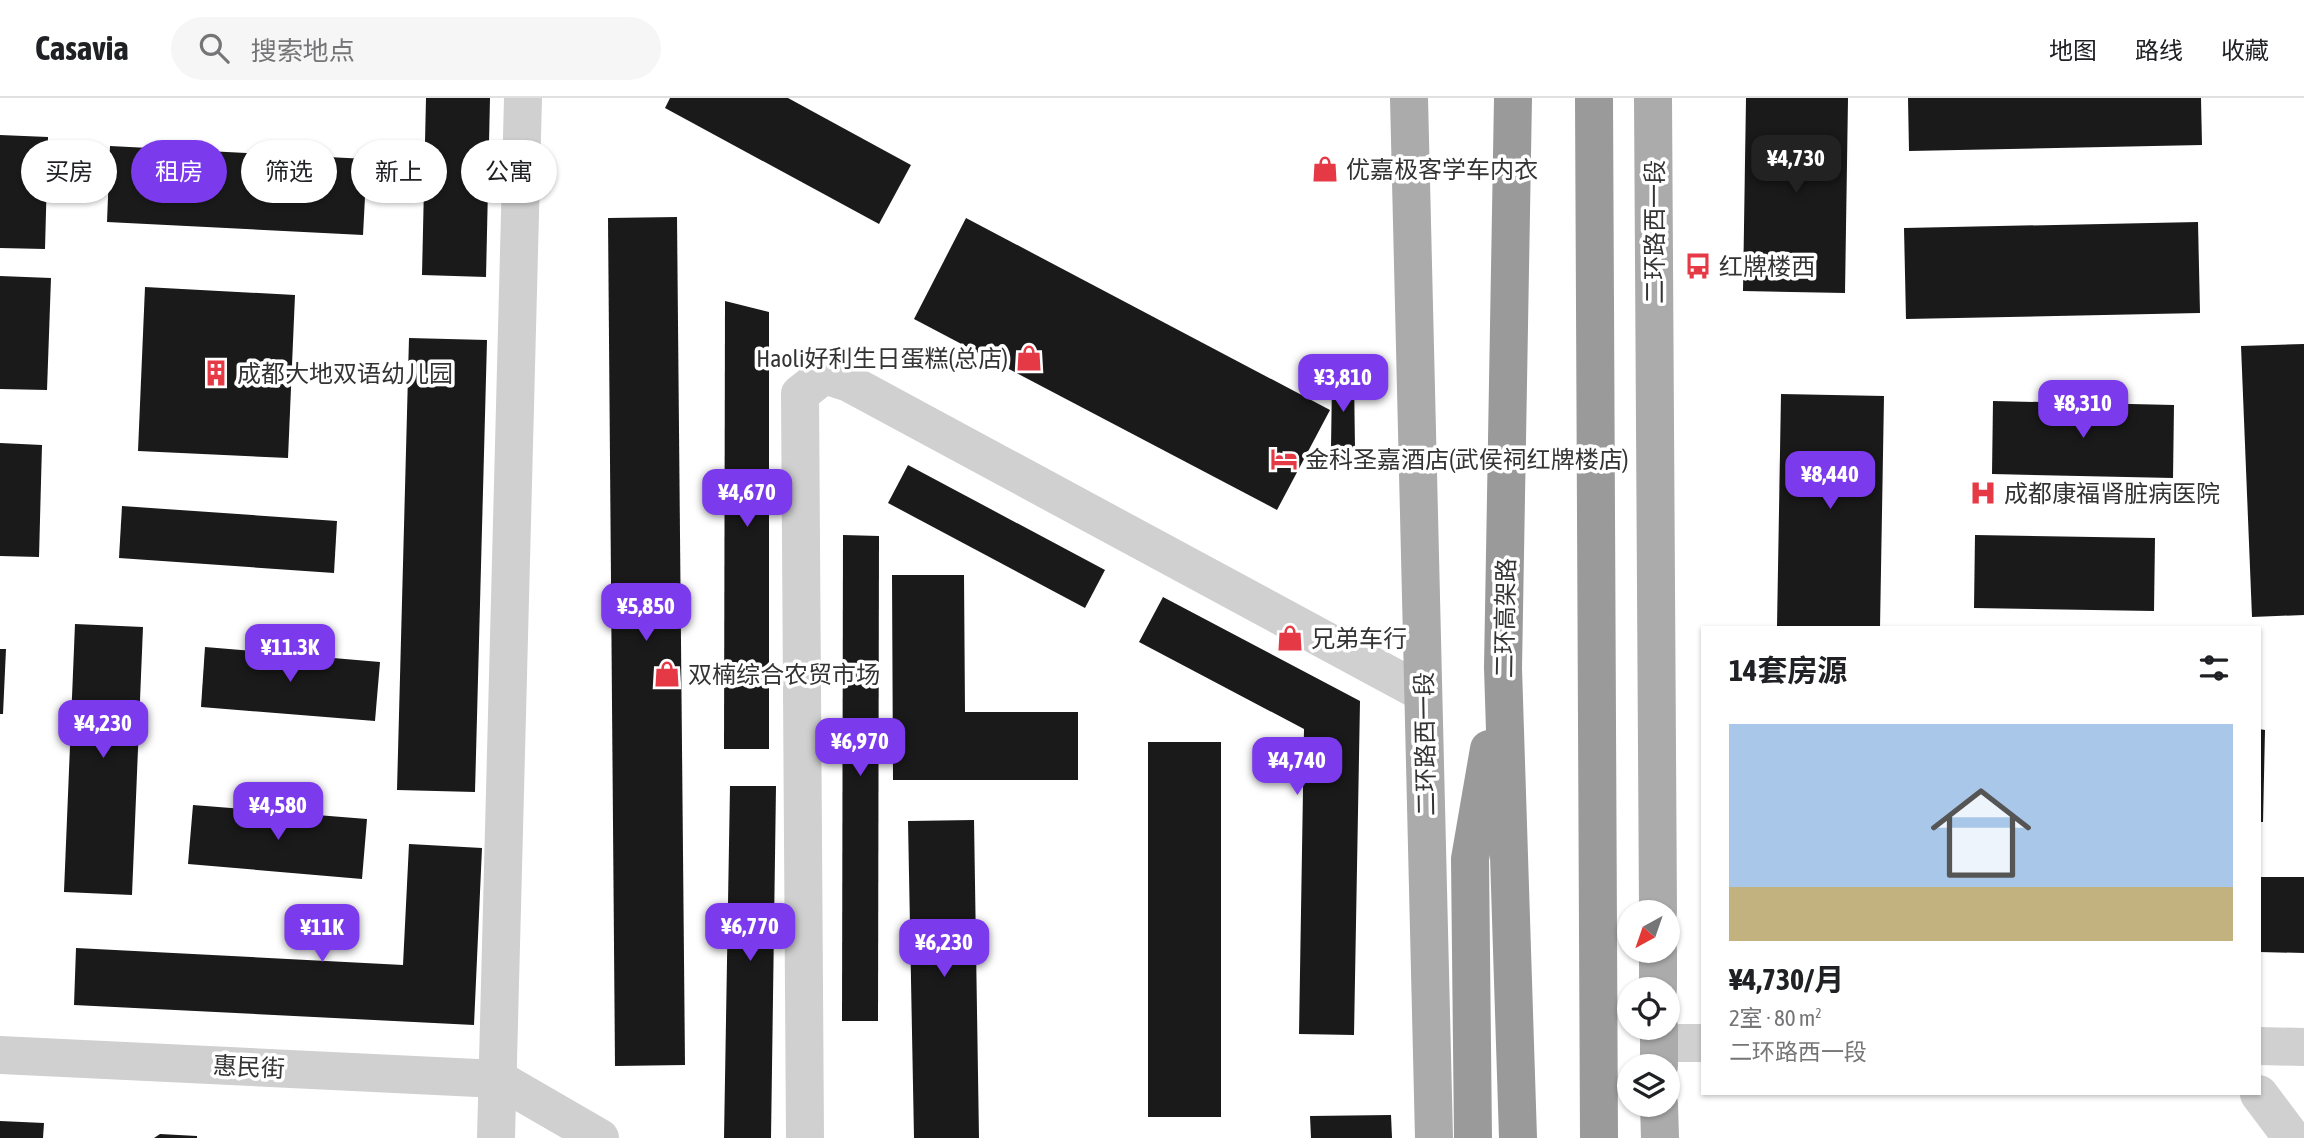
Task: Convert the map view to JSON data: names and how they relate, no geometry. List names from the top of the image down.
{
  "streets": {
    "highway": ["二环高架路"],
    "main road": ["二环路西一段"],
    "street": ["惠民街"]
  },
  "places": {
    "shop": [
      "优嘉极客学车内衣",
      "Haoli好利生日蛋糕(总店)",
      "兄弟车行",
      "双楠综合农贸市场"
    ],
    "bus stop": ["红牌楼西"],
    "building": ["成都大地双语幼儿园"],
    "hotel": ["金科圣嘉酒店(武侯祠红牌楼店)"],
    "hospital": ["成都康福肾脏病医院"]
  },
  "north": "bottom left",
  "page": {
    "header": "Casavia",
    "search": "搜索地点",
    "nav": ["地图", "路线", "收藏"],
    "price": [
      "¥4,730",
      "¥3,810",
      "¥8,310",
      "¥8,440",
      "¥4,670",
      "¥5,850",
      "¥11.3K",
      "¥4,230",
      "¥6,970",
      "¥4,740",
      "¥4,580",
      "¥6,770",
      "¥11K",
      "¥6,230"
    ],
    "chip": [
      "买房",
      "租房",
      "筛选",
      "新上",
      "公寓"
    ],
    "heading": "14套房源",
    "list": [
      {
        "name": "¥4,730/月",
        "note": "2室 · 80 m² · 二环路西一段"
      }
    ]
  }
}
